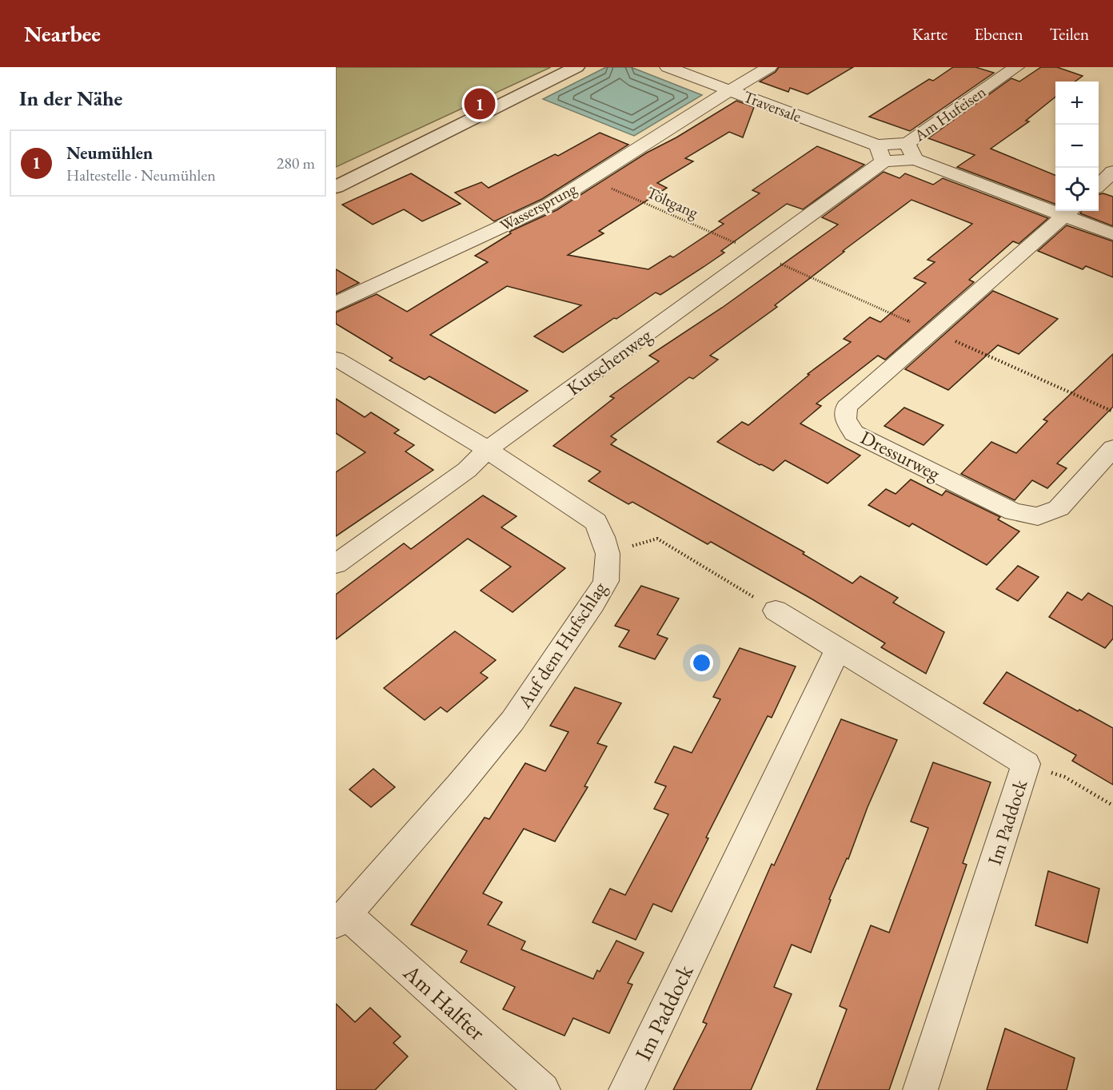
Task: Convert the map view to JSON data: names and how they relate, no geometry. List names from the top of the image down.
{
  "streets": {
    "street": [
      "Traversale",
      "Am Hufeisen",
      "Wassersprung",
      "Kutschenweg",
      "Dressurweg",
      "Auf dem Hufschlag",
      "Im Paddock",
      "Am Halfter"
    ],
    "path": ["Töltgang"]
  },
  "crossings": [
    ["Traversale", "Am Hufeisen"],
    ["Traversale", "Wassersprung"],
    ["Traversale", "Kutschenweg"],
    ["Traversale", "Dressurweg"],
    ["Töltgang", "Wassersprung"],
    ["Kutschenweg", "Auf dem Hufschlag"],
    ["Auf dem Hufschlag", "Am Halfter"]
  ],
  "page": {
    "header": "Nearbee",
    "nav": ["Karte", "Ebenen", "Teilen"],
    "heading": "In der Nähe",
    "map_buttons": ["+", "−"],
    "pins": "1",
    "list": [
      {
        "mark": "1",
        "name": "Neumühlen",
        "note": "Haltestelle · Neumühlen",
        "value": "280 m"
      }
    ]
  }
}
